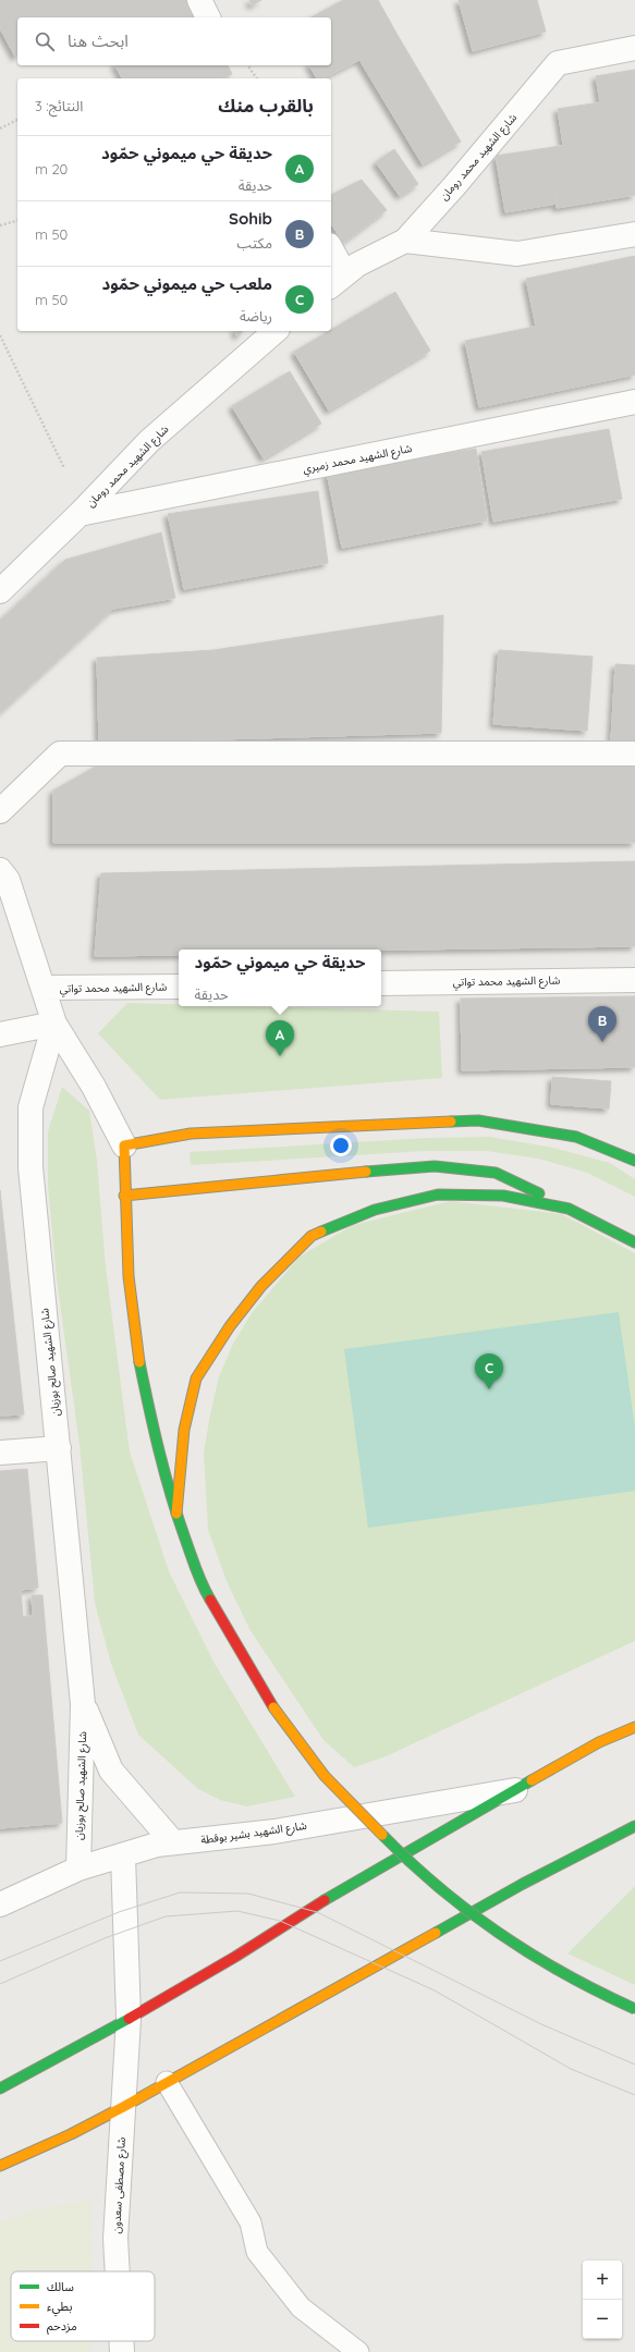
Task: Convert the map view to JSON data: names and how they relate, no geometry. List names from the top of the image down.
{
  "streets": {
    "street": [
      "شارع الشهيد محمد رومان",
      "شارع الشهيد محمد زميري",
      "شارع الشهيد محمد تواتي",
      "شارع الشهيد صالح بوزيان",
      "شارع الشهيد بشير بوقطة",
      "شارع مصطفى سعدون"
    ]
  },
  "crossings": [
    ["شارع الشهيد محمد رومان", "شارع الشهيد محمد زميري"],
    ["شارع الشهيد صالح بوزيان", "شارع الشهيد بشير بوقطة"],
    ["شارع الشهيد بشير بوقطة", "شارع مصطفى سعدون"]
  ],
  "legend": ["سالك", "بطيء", "مزدحم"],
  "page": {
    "search": "ابحث هنا",
    "heading": ["بالقرب منك", "النتائج: 3"],
    "list": [
      {
        "mark": "A",
        "name": "حديقة حي ميموني حمّود",
        "note": "حديقة",
        "value": "20 m"
      },
      {
        "mark": "B",
        "name": "Sohib",
        "note": "مكتب",
        "value": "50 m"
      },
      {
        "mark": "C",
        "name": "ملعب حي ميموني حمّود",
        "note": "رياضة",
        "value": "50 m"
      }
    ],
    "popup": ["حديقة حي ميموني حمّود", "حديقة"],
    "pins": ["B", "A", "C"],
    "map_buttons": ["+", "−"]
  }
}
